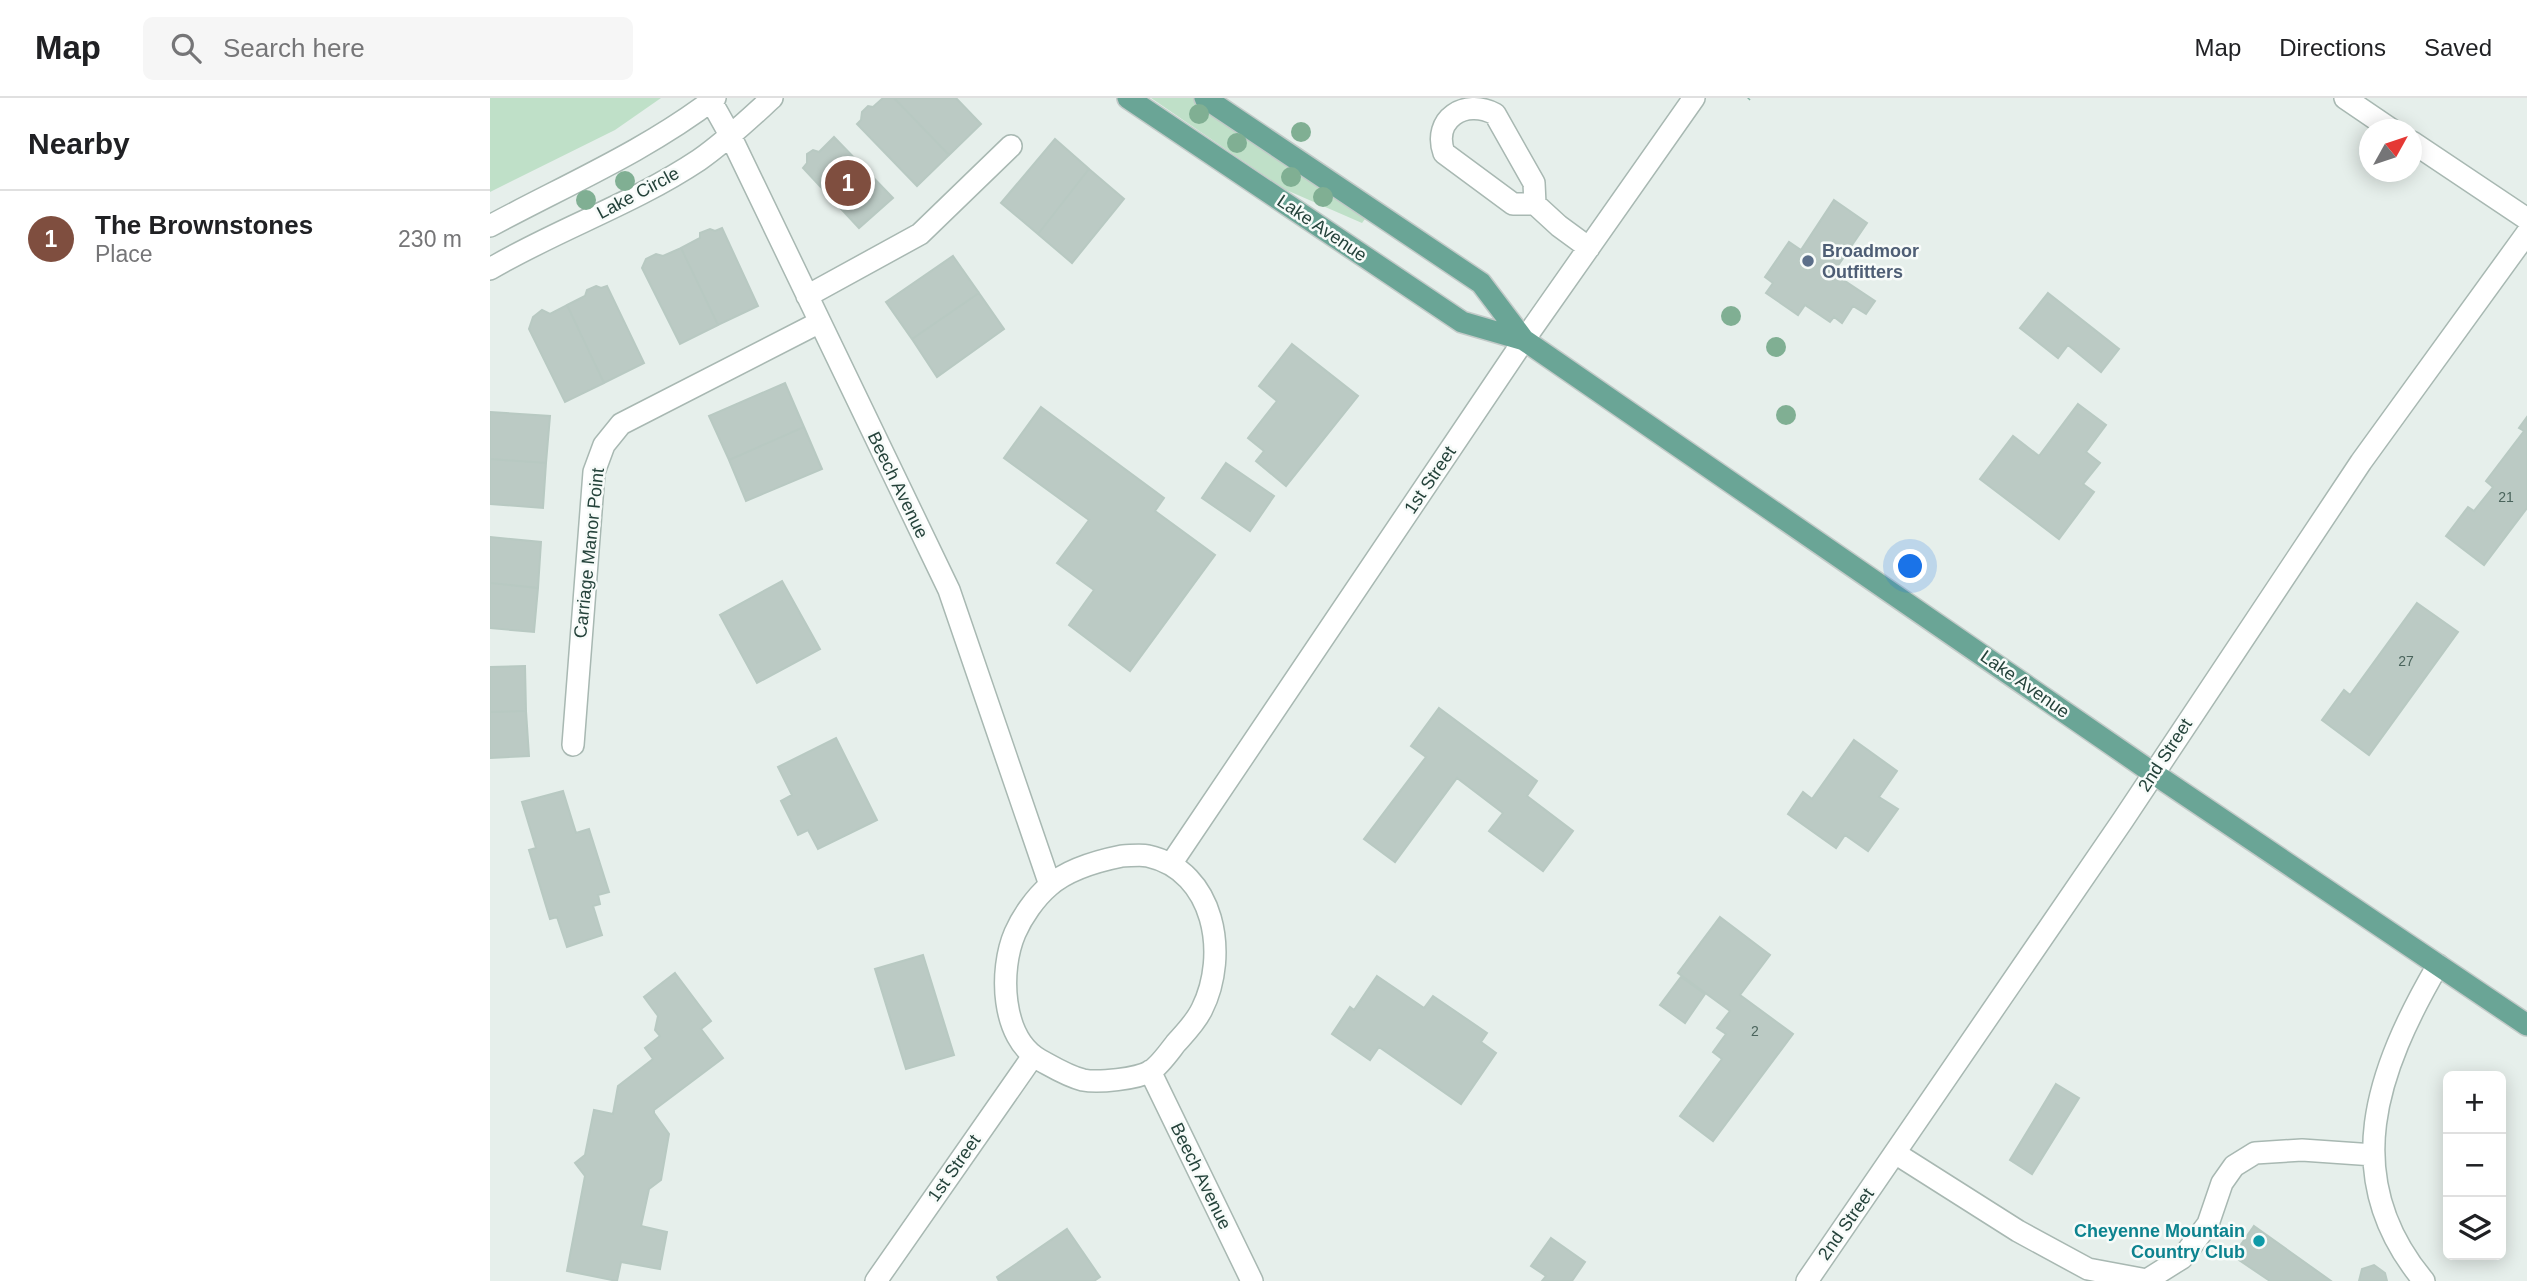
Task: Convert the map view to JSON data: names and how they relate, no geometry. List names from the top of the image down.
{
  "streets": {
    "main road": ["Lake Avenue"],
    "street": [
      "Lake Circle",
      "1st Street",
      "Beech Avenue",
      "Carriage Manor Point",
      "2nd Street"
    ]
  },
  "crossings": [
    ["Lake Circle", "Beech Avenue"],
    ["Lake Avenue", "1st Street"],
    ["Lake Avenue", "2nd Street"],
    ["1st Street", "Beech Avenue"],
    ["Beech Avenue", "Carriage Manor Point"]
  ],
  "places": ["Broadmoor Outfitters", "Cheyenne Mountain Country Club"],
  "house_numbers": ["21", "27", "2"],
  "north": "top right",
  "page": {
    "header": "Map",
    "search": "Search here",
    "nav": ["Map", "Directions", "Saved"],
    "heading": "Nearby",
    "pins": "1",
    "list": [
      {
        "mark": "1",
        "name": "The Brownstones",
        "note": "Place",
        "value": "230 m"
      }
    ],
    "map_buttons": ["+", "−"]
  }
}
